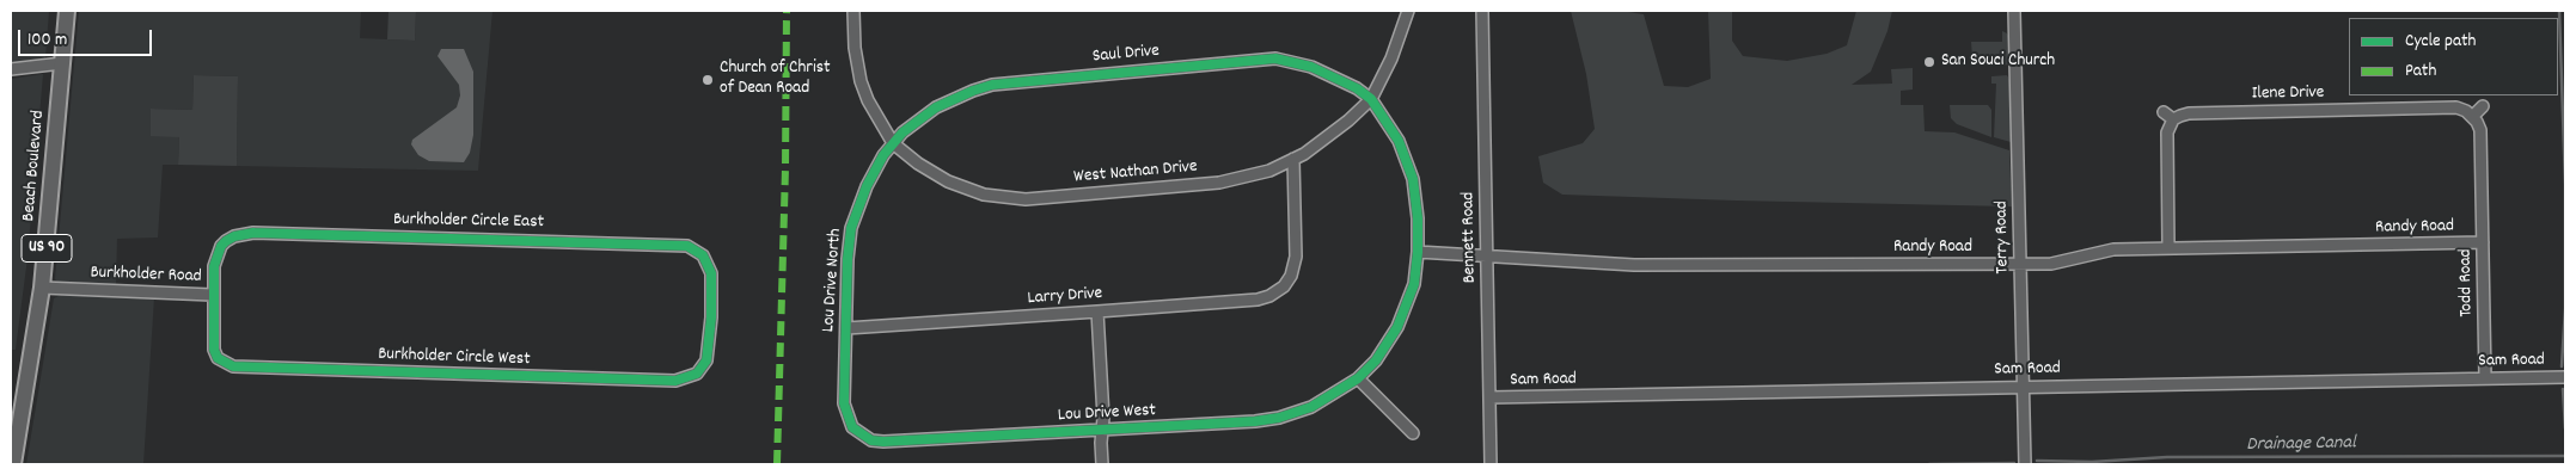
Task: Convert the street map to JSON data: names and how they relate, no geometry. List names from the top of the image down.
{
  "streets": {
    "highway": ["Beach Boulevard", "US 90"],
    "street": [
      "Saul Drive",
      "Ilene Drive",
      "West Nathan Drive",
      "Burkholder Circle East",
      "Randy Road",
      "Bennett Road",
      "Terry Road",
      "Burkholder Road",
      "Lou Drive North",
      "Todd Road",
      "Larry Drive",
      "Burkholder Circle West",
      "Sam Road",
      "Lou Drive West"
    ]
  },
  "crossings": [
    ["Saul Drive", "West Nathan Drive"],
    ["Saul Drive", "Lou Drive North"],
    ["Saul Drive", "Lou Drive West"],
    ["Ilene Drive", "Todd Road"],
    ["Beach Boulevard", "Burkholder Road"],
    ["West Nathan Drive", "Lou Drive North"],
    ["West Nathan Drive", "Larry Drive"],
    ["West Nathan Drive", "Lou Drive West"],
    ["Burkholder Circle East", "Burkholder Road"],
    ["Burkholder Circle East", "Burkholder Circle West"],
    ["Randy Road", "Bennett Road"],
    ["Randy Road", "Terry Road"],
    ["Randy Road", "Todd Road"],
    ["Randy Road", "Lou Drive West"],
    ["Bennett Road", "Sam Road"],
    ["Terry Road", "Sam Road"],
    ["Burkholder Road", "Burkholder Circle West"],
    ["Lou Drive North", "Larry Drive"],
    ["Lou Drive North", "Lou Drive West"],
    ["Todd Road", "Sam Road"]
  ],
  "water": ["Drainage Canal"],
  "places": ["San Souci Church", "Church of Christ of Dean Road"],
  "legend": ["Cycle path", "Path"],
  "scale_bar": "100 m"
}
